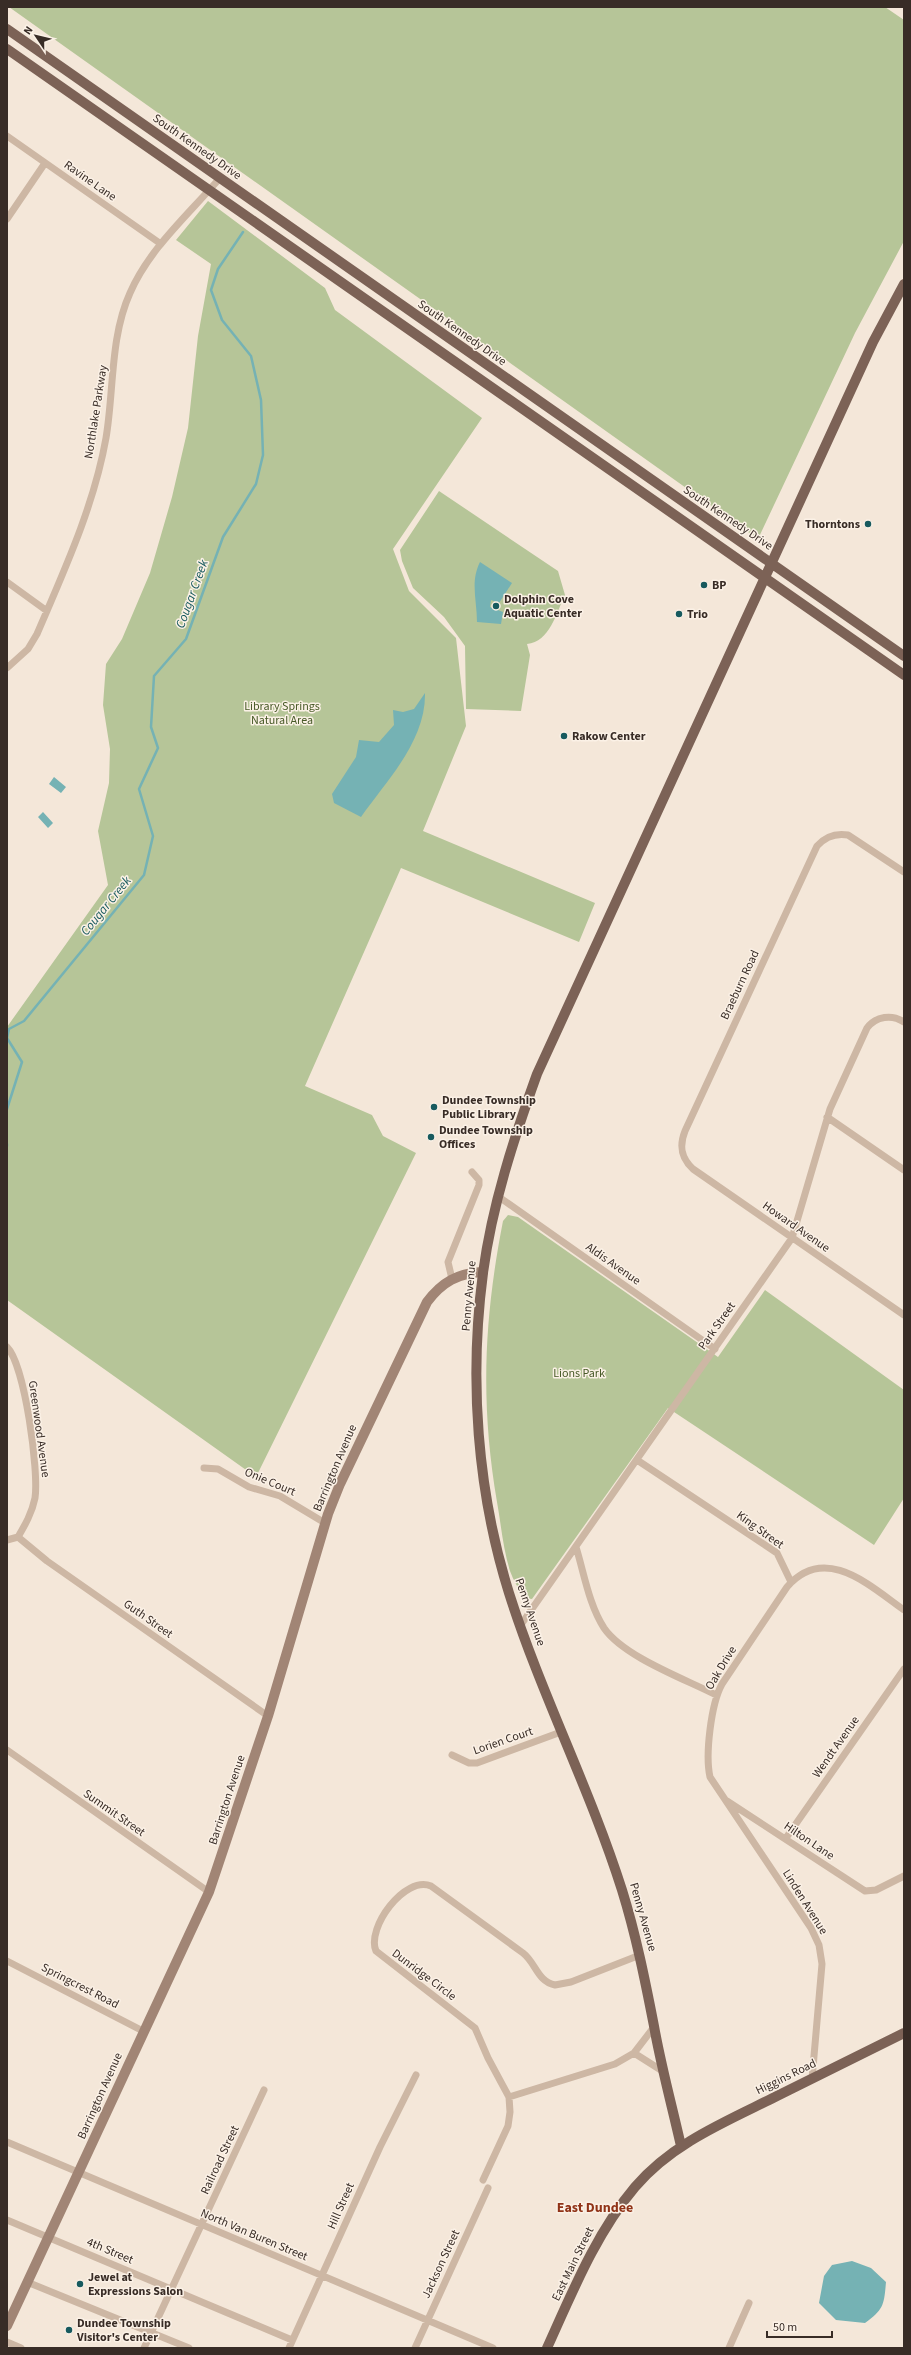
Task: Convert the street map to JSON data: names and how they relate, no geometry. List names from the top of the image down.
{
  "streets": {
    "main road": [
      "South Kennedy Drive",
      "Penny Avenue",
      "Higgins Road",
      "East Main Street"
    ],
    "street": [
      "Ravine Lane",
      "Northlake Parkway",
      "Braeburn Road",
      "Howard Avenue",
      "Aldis Avenue",
      "Park Street",
      "Greenwood Avenue",
      "Barrington Avenue",
      "Onie Court",
      "King Street",
      "Guth Street",
      "Oak Drive",
      "Lorien Court",
      "Wendt Avenue",
      "Summit Street",
      "Hilton Lane",
      "Linden Avenue",
      "Dunridge Circle",
      "Springcrest Road",
      "Railroad Street",
      "Hill Street",
      "North Van Buren Street",
      "4th Street",
      "Jackson Street"
    ]
  },
  "crossings": [
    ["South Kennedy Drive", "Northlake Parkway"],
    ["South Kennedy Drive", "Penny Avenue"],
    ["Ravine Lane", "Northlake Parkway"],
    ["Braeburn Road", "Howard Avenue"],
    ["Howard Avenue", "Park Street"],
    ["Aldis Avenue", "Penny Avenue"],
    ["Aldis Avenue", "Park Street"],
    ["Penny Avenue", "Park Street"],
    ["Penny Avenue", "Barrington Avenue"],
    ["Penny Avenue", "Lorien Court"],
    ["Penny Avenue", "Dunridge Circle"],
    ["Penny Avenue", "Higgins Road"],
    ["Penny Avenue", "East Main Street"],
    ["Park Street", "King Street"],
    ["Greenwood Avenue", "Guth Street"],
    ["Barrington Avenue", "Onie Court"],
    ["Barrington Avenue", "Guth Street"],
    ["Barrington Avenue", "Summit Street"],
    ["Barrington Avenue", "Springcrest Road"],
    ["Barrington Avenue", "North Van Buren Street"],
    ["Barrington Avenue", "4th Street"],
    ["King Street", "Oak Drive"],
    ["Oak Drive", "Hilton Lane"],
    ["Oak Drive", "Linden Avenue"],
    ["Wendt Avenue", "Hilton Lane"],
    ["Hilton Lane", "Linden Avenue"],
    ["Linden Avenue", "Higgins Road"],
    ["Higgins Road", "East Main Street"],
    ["Railroad Street", "North Van Buren Street"],
    ["Railroad Street", "4th Street"],
    ["Hill Street", "North Van Buren Street"],
    ["Hill Street", "4th Street"],
    ["North Van Buren Street", "Jackson Street"]
  ],
  "districts": ["East Dundee"],
  "water": ["Cougar Creek"],
  "parks": ["Library Springs Natural Area", "Lions Park"],
  "places": [
    "Thorntons",
    "BP",
    "Dolphin Cove Aquatic Center",
    "Trio",
    "Rakow Center",
    "Dundee Township Public Library",
    "Dundee Township Offices",
    "Jewel at Expressions Salon",
    "Dundee Township Visitor's Center"
  ],
  "scale_bar": "50 m",
  "north": "top left"
}
